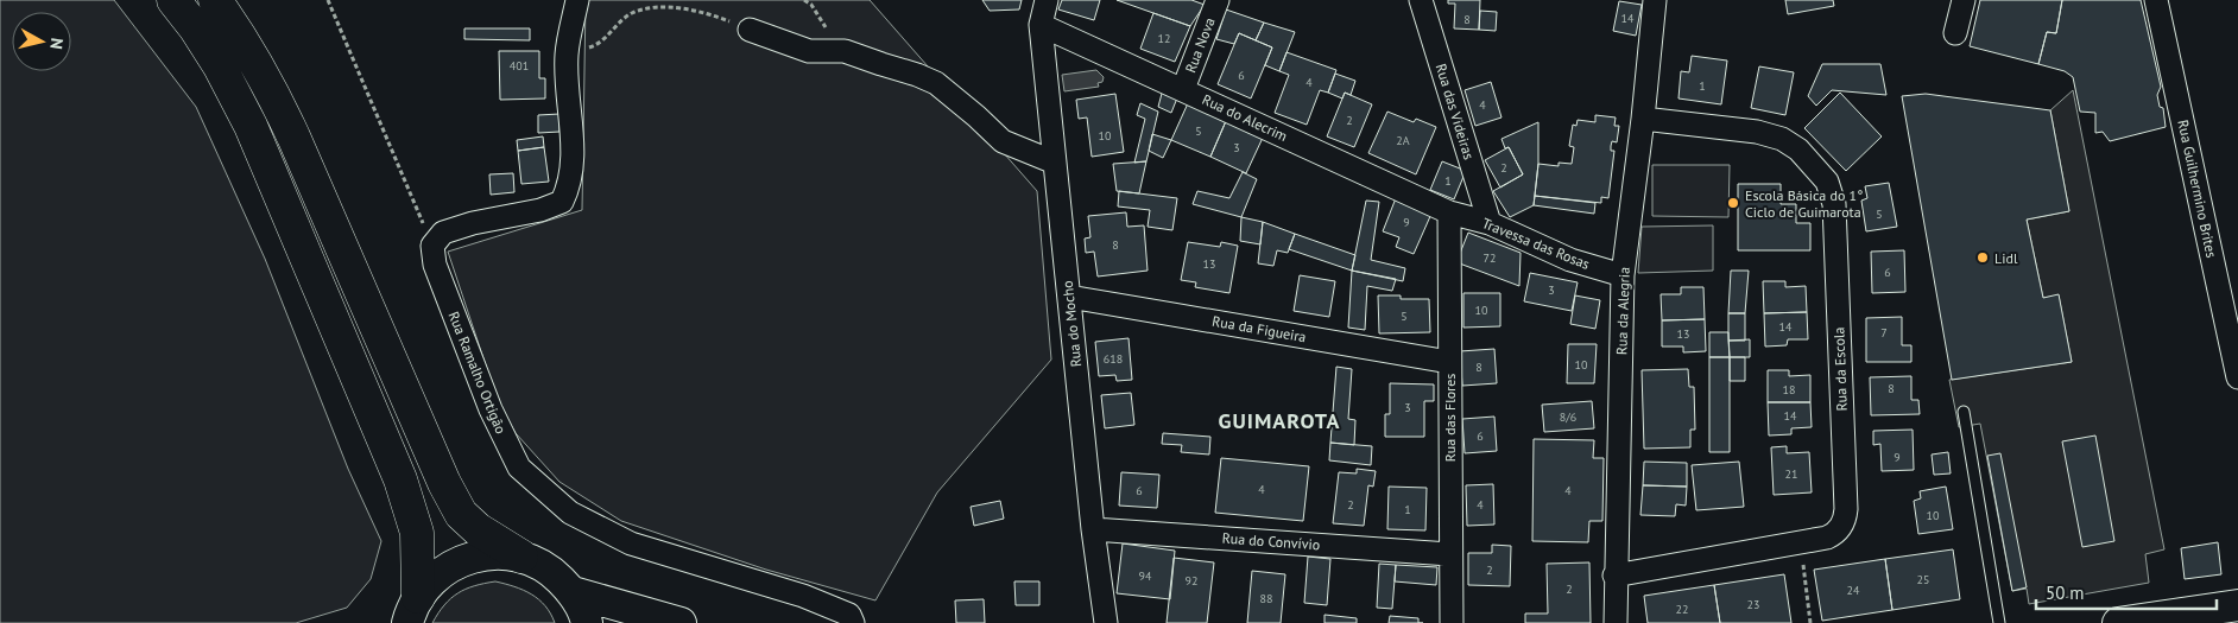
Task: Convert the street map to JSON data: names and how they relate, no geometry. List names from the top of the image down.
{
  "streets": {
    "street": [
      "Rua Nova",
      "Rua das Videiras",
      "Rua do Alecrim",
      "Rua Guilhermino Brites",
      "Travessa das Rosas",
      "Rua da Alegria",
      "Rua do Mocho",
      "Rua da Figueira",
      "Rua da Escola",
      "Rua Ramalho Ortigão",
      "Rua das Flores",
      "Rua do Convívio"
    ]
  },
  "crossings": [
    ["Rua Nova", "Rua do Alecrim"],
    ["Rua das Videiras", "Travessa das Rosas"],
    ["Rua do Alecrim", "Travessa das Rosas"],
    ["Rua do Alecrim", "Rua do Mocho"],
    ["Rua do Alecrim", "Rua das Flores"],
    ["Travessa das Rosas", "Rua da Alegria"],
    ["Travessa das Rosas", "Rua das Flores"],
    ["Rua da Alegria", "Rua da Escola"],
    ["Rua do Mocho", "Rua da Figueira"],
    ["Rua do Mocho", "Rua do Convívio"],
    ["Rua da Figueira", "Rua das Flores"],
    ["Rua das Flores", "Rua do Convívio"]
  ],
  "districts": ["GUIMAROTA"],
  "places": ["Escola Básica do 1° Ciclo de Guimarota", "Lidl"],
  "house_numbers": [
    "14",
    "8",
    "12",
    "401",
    "6",
    "4",
    "1",
    "4",
    "2",
    "5",
    "10",
    "2A",
    "3",
    "2",
    "1",
    "5",
    "9",
    "8",
    "72",
    "13",
    "6",
    "3",
    "10",
    "5",
    "14",
    "7",
    "13",
    "618",
    "10",
    "8",
    "8",
    "18",
    "3",
    "14",
    "8/6",
    "6",
    "9",
    "21",
    "4",
    "6",
    "4",
    "2",
    "4",
    "1",
    "10",
    "2",
    "94",
    "25",
    "92",
    "2",
    "24",
    "88",
    "23",
    "22"
  ],
  "scale_bar": "50 m",
  "north": "right"
}
